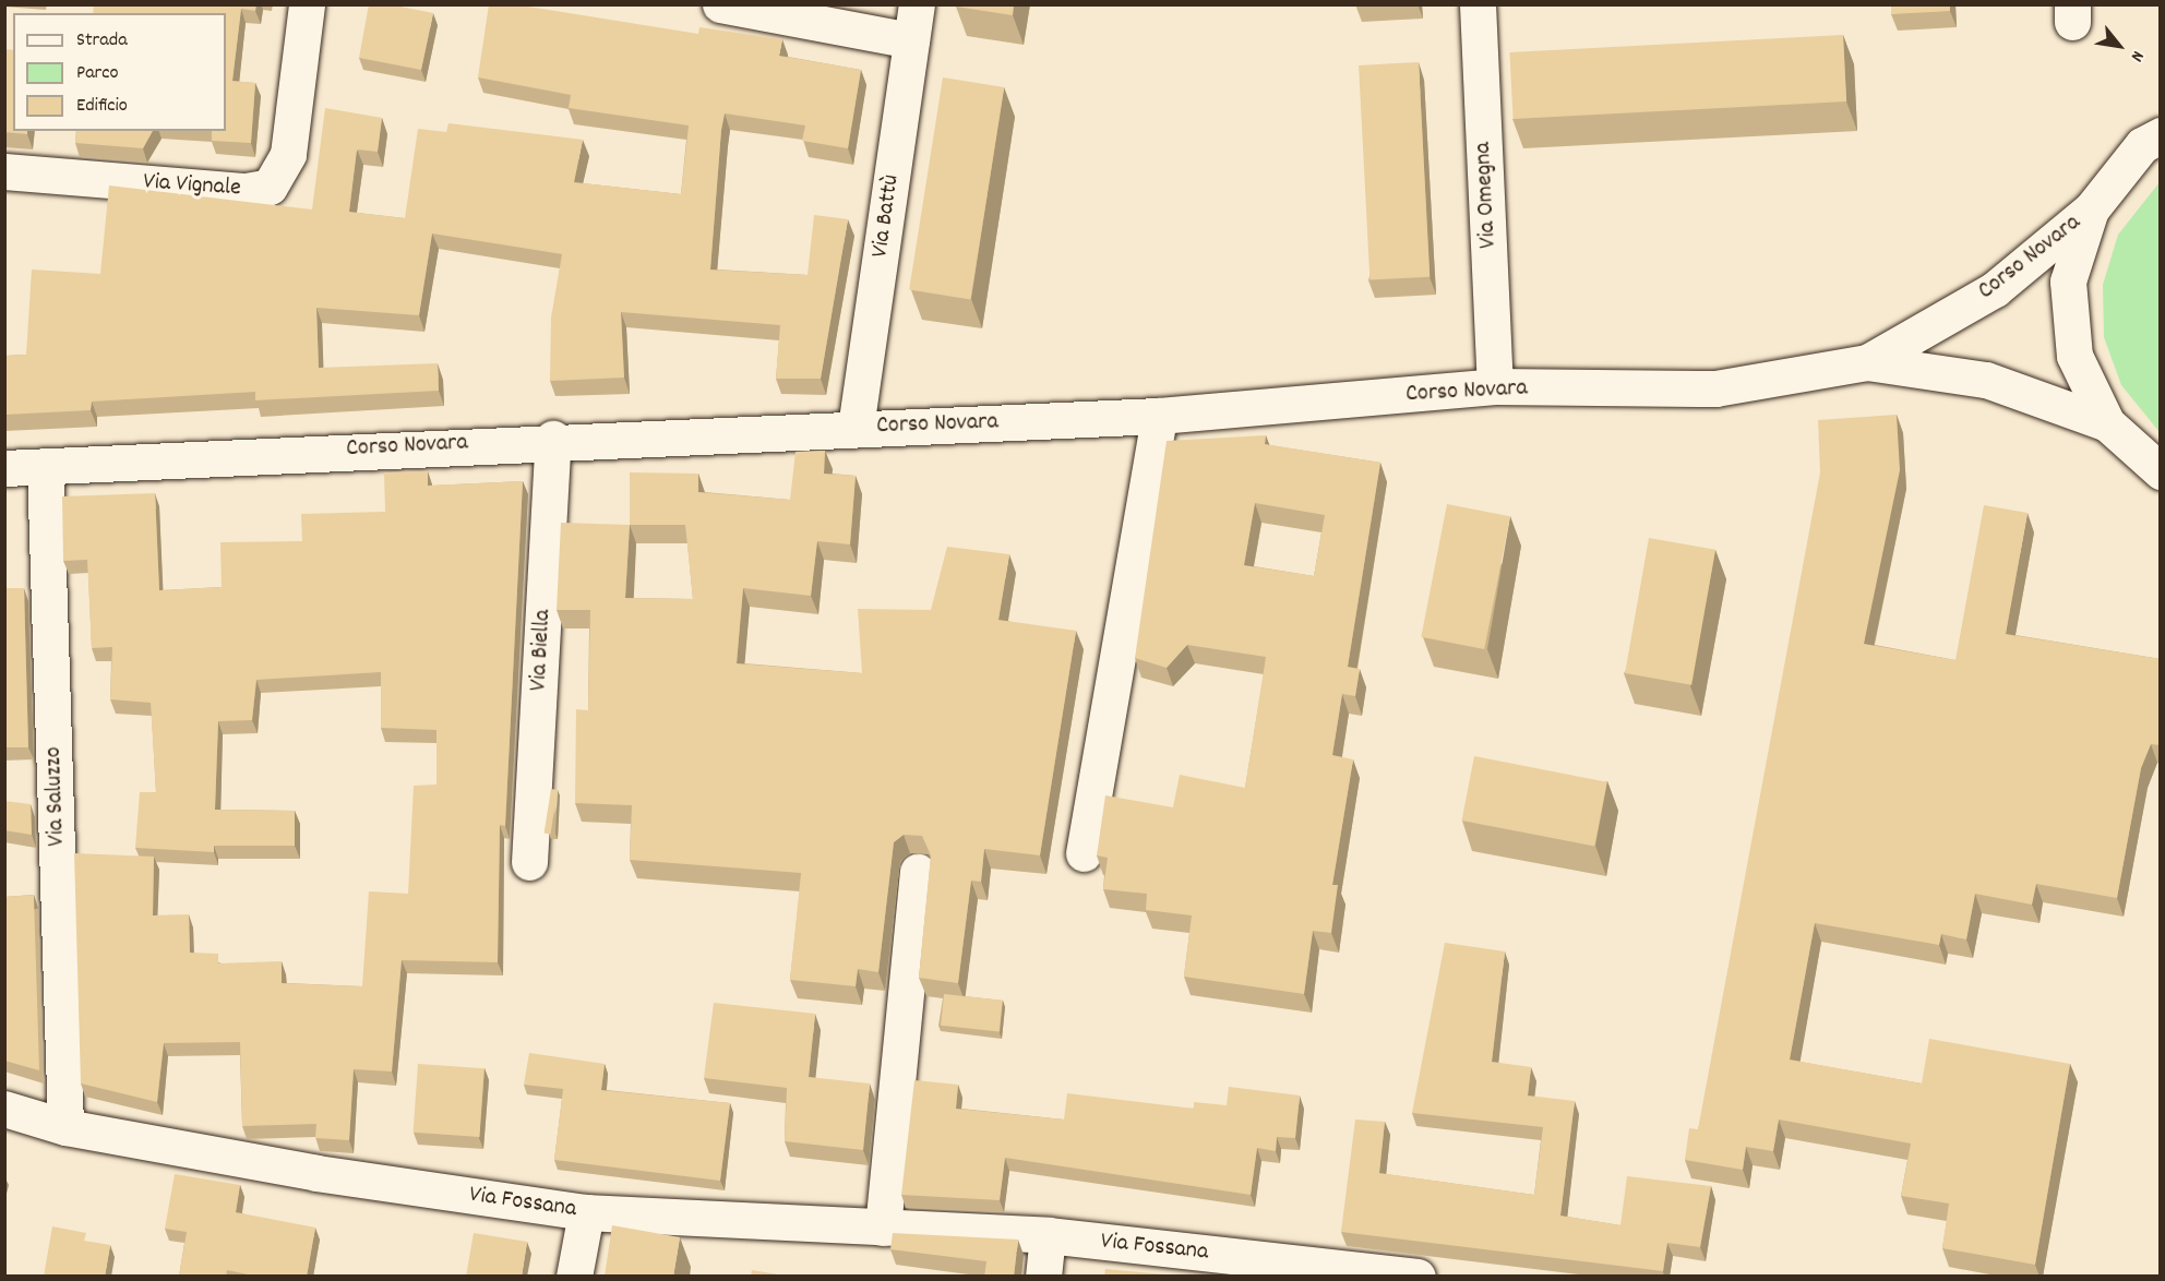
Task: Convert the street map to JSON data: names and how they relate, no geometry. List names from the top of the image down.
{
  "streets": {
    "street": [
      "Via Vignale",
      "Via Omegna",
      "Via Battù",
      "Corso Novara",
      "Via Biella",
      "Via Saluzzo",
      "Via Fossana"
    ]
  },
  "crossings": [
    ["Via Omegna", "Corso Novara"],
    ["Via Battù", "Corso Novara"],
    ["Corso Novara", "Via Biella"],
    ["Corso Novara", "Via Saluzzo"],
    ["Via Saluzzo", "Via Fossana"]
  ],
  "legend": ["Strada", "Parco", "Edificio"],
  "north": "bottom right"
}
